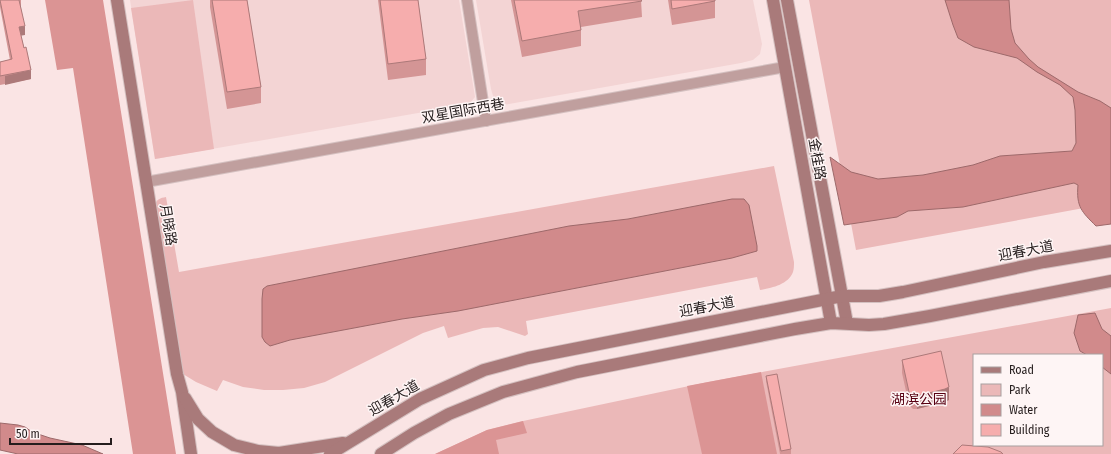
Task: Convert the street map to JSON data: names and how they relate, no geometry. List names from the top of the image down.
{
  "streets": {
    "main road": ["金桂路", "月晓路", "迎春大道"],
    "street": ["双星国际西巷"]
  },
  "crossings": [
    ["双星国际西巷", "金桂路"],
    ["双星国际西巷", "月晓路"],
    ["金桂路", "迎春大道"]
  ],
  "parks": ["湖滨公园"],
  "legend": [
    "Road",
    "Park",
    "Water",
    "Building"
  ],
  "scale_bar": "50 m"
}
